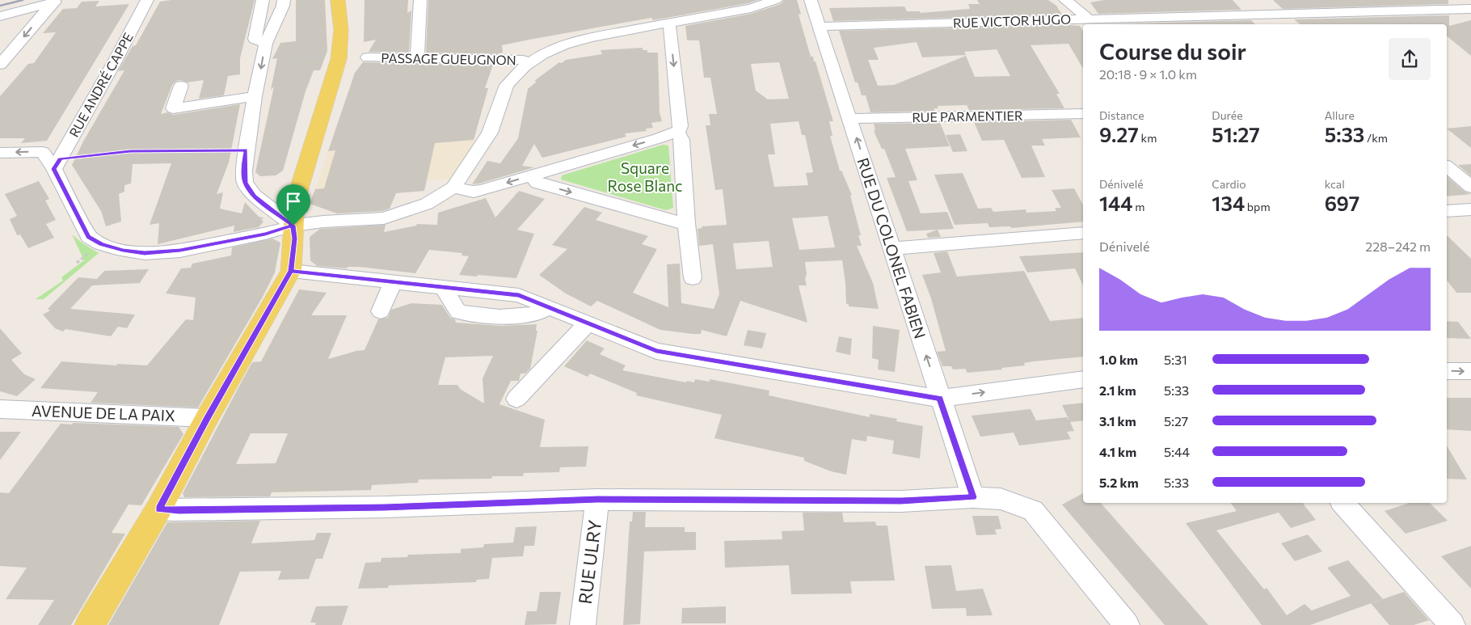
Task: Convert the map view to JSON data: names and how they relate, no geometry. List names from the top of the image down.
{
  "streets": {
    "street": [
      "RUE VICTOR HUGO",
      "PASSAGE GUEUGNON",
      "RUE ANDRÉ CAPPE",
      "RUE PARMENTIER",
      "RUE DU COLONEL FABIEN",
      "AVENUE DE LA PAIX",
      "RUE ULRY"
    ]
  },
  "crossings": [
    ["RUE VICTOR HUGO", "RUE DU COLONEL FABIEN"],
    ["RUE PARMENTIER", "RUE DU COLONEL FABIEN"]
  ],
  "one_way": ["RUE DU COLONEL FABIEN"],
  "parks": ["Square Rose Blanc"],
  "page": {
    "heading": ["Course du soir", "20:18 · 9 × 1.0 km"],
    "stats": [
      ["Distance", "9.27 km"],
      ["Durée", "51:27"],
      ["Allure", "5:33 /km"],
      ["Dénivelé", "144 m"],
      ["Cardio", "134 bpm"],
      ["kcal", "697"]
    ],
    "chart": ["Dénivelé", "228–242 m"],
    "list": [
      {
        "name": "1.0 km",
        "note": "5:31"
      },
      {
        "name": "2.1 km",
        "note": "5:33"
      },
      {
        "name": "3.1 km",
        "note": "5:27"
      },
      {
        "name": "4.1 km",
        "note": "5:44"
      },
      {
        "name": "5.2 km",
        "note": "5:33"
      }
    ]
  }
}
